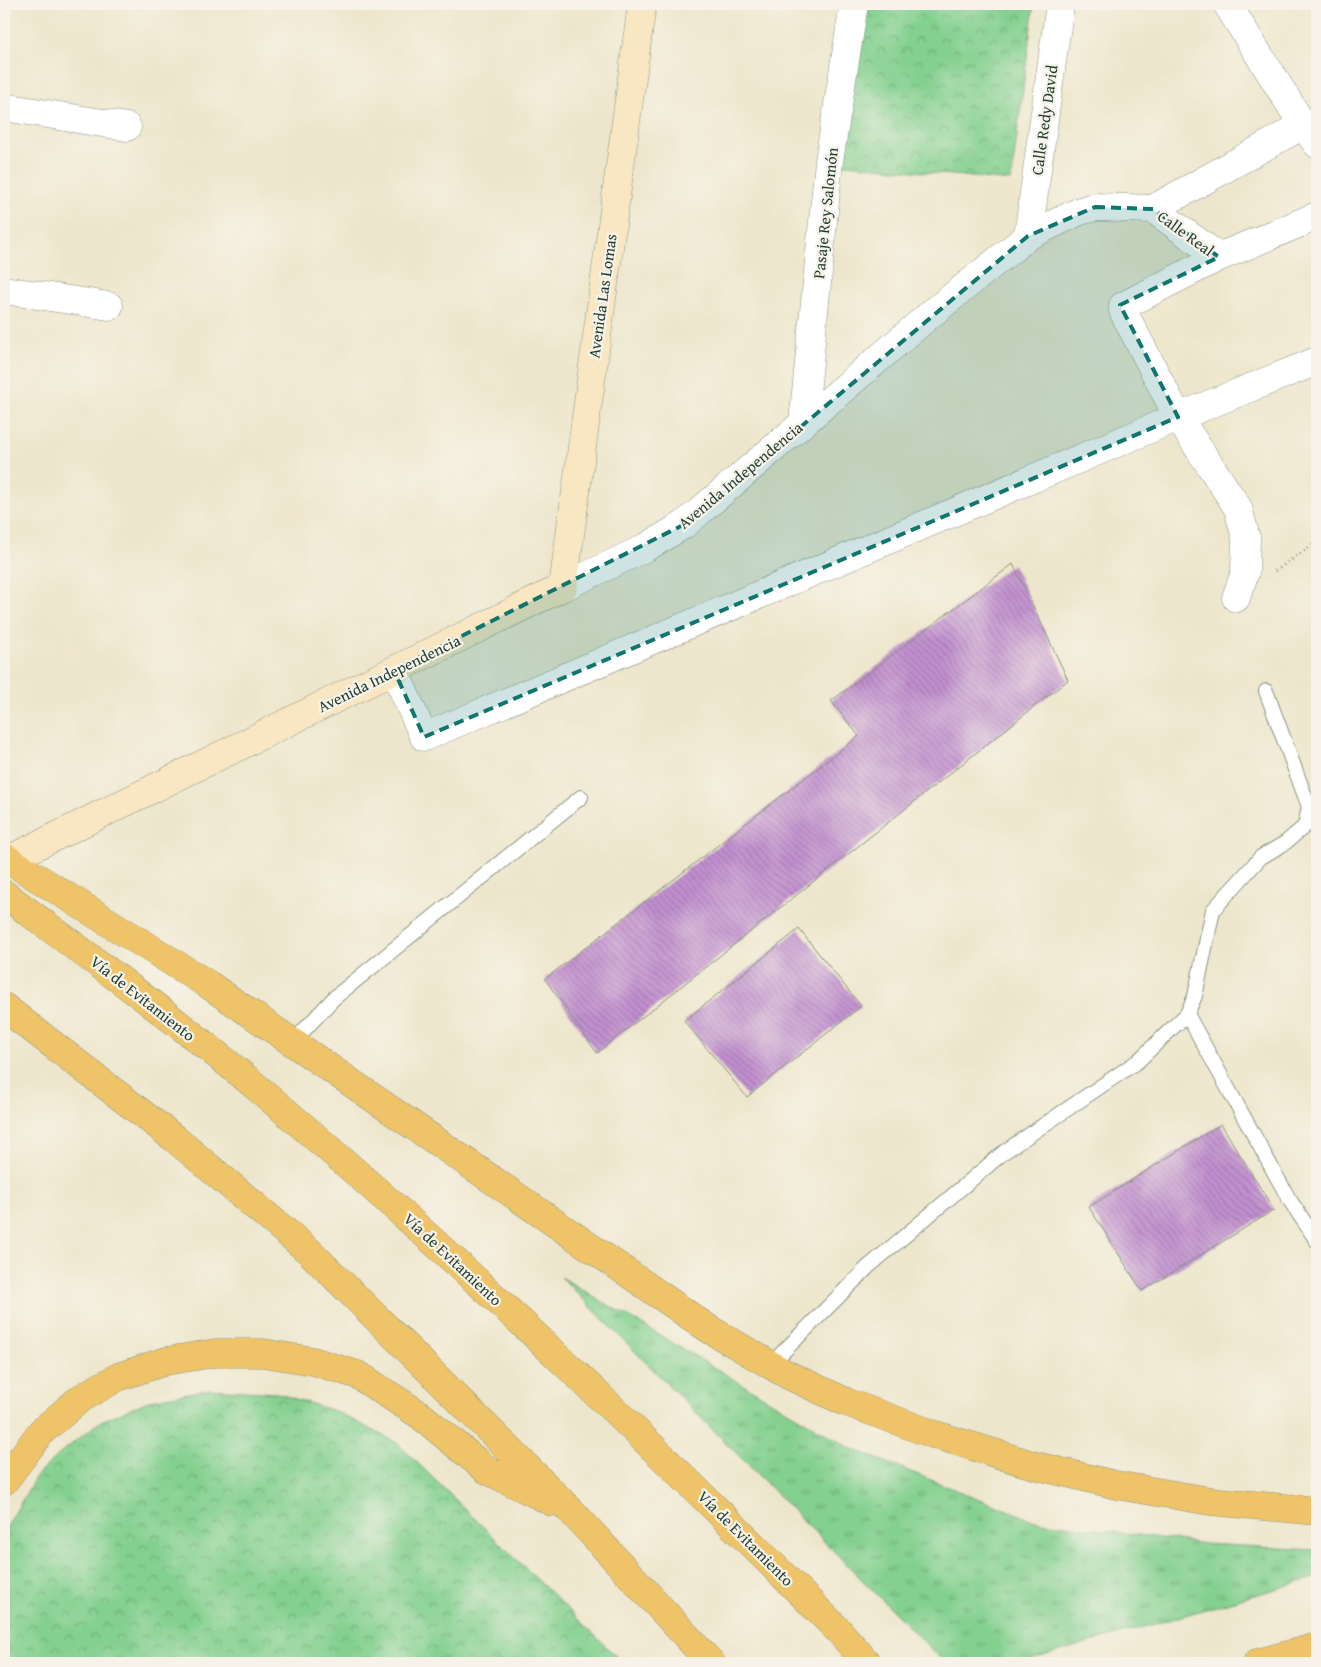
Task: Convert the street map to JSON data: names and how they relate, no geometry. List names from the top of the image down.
{
  "streets": {
    "highway": ["Vía de Evitamiento"],
    "main road": ["Avenida Las Lomas", "Avenida Independencia"],
    "street": ["Calle Redy David", "Pasaje Rey Salomón", "Calle Real"]
  },
  "crossings": [
    ["Calle Redy David", "Avenida Independencia"],
    ["Pasaje Rey Salomón", "Avenida Independencia"],
    ["Calle Real", "Avenida Independencia"],
    ["Avenida Las Lomas", "Avenida Independencia"]
  ]
}
